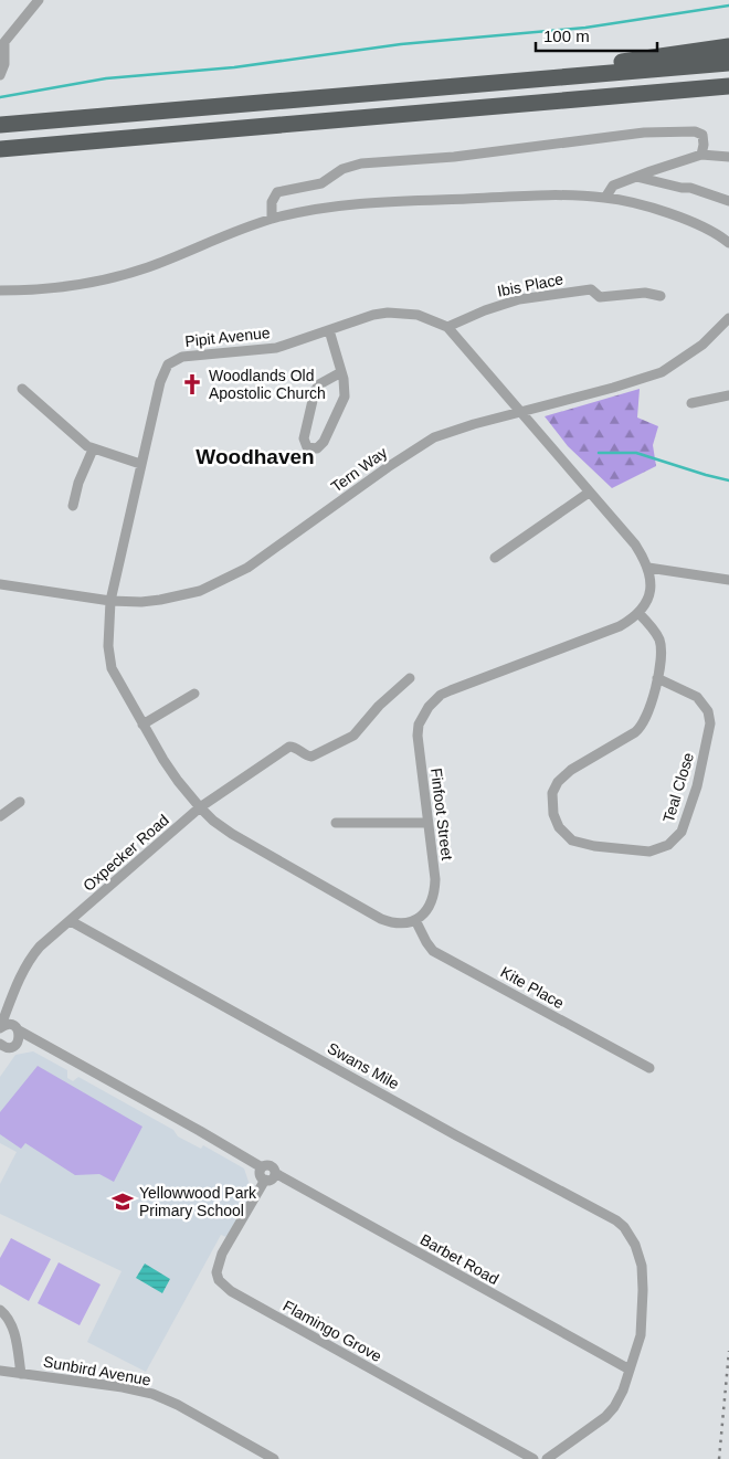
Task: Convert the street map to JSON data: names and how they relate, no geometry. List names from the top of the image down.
{
  "streets": {
    "street": [
      "Ibis Place",
      "Pipit Avenue",
      "Tern Way",
      "Teal Close",
      "Finfoot Street",
      "Oxpecker Road",
      "Kite Place",
      "Swans Mile",
      "Barbet Road",
      "Flamingo Grove",
      "Sunbird Avenue"
    ]
  },
  "crossings": [
    ["Ibis Place", "Pipit Avenue"],
    ["Pipit Avenue", "Tern Way"],
    ["Teal Close", "Finfoot Street"],
    ["Finfoot Street", "Kite Place"],
    ["Oxpecker Road", "Swans Mile"],
    ["Swans Mile", "Barbet Road"],
    ["Barbet Road", "Flamingo Grove"]
  ],
  "districts": ["Woodhaven"],
  "places": {
    "church": ["Woodlands Old Apostolic Church"],
    "school or university": ["Yellowwood Park Primary School"]
  },
  "scale_bar": "100 m"
}
